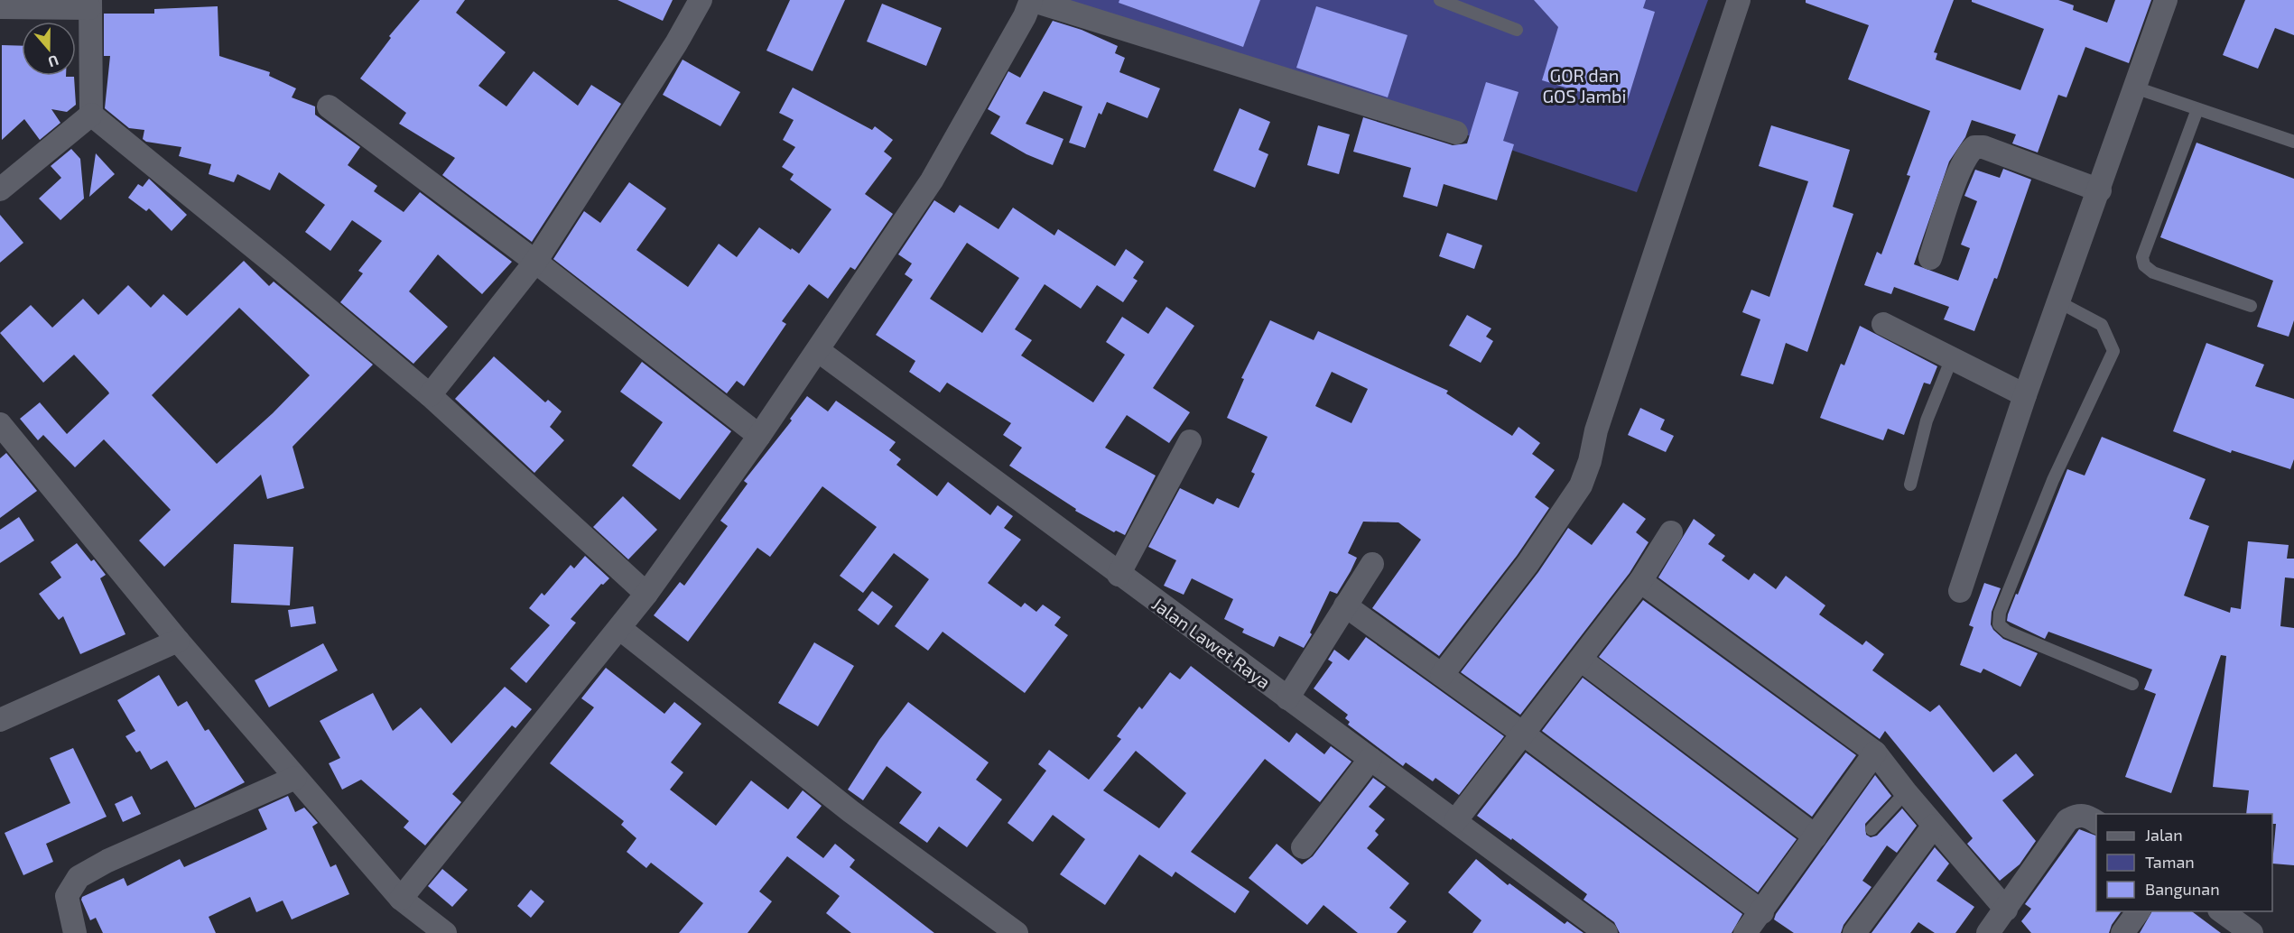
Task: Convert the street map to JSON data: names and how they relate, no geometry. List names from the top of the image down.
{
  "streets": {
    "street": ["Jalan Lawet Raya"]
  },
  "parks": ["GOR dan GOS Jambi"],
  "legend": ["Jalan", "Taman", "Bangunan"],
  "north": "bottom"
}
